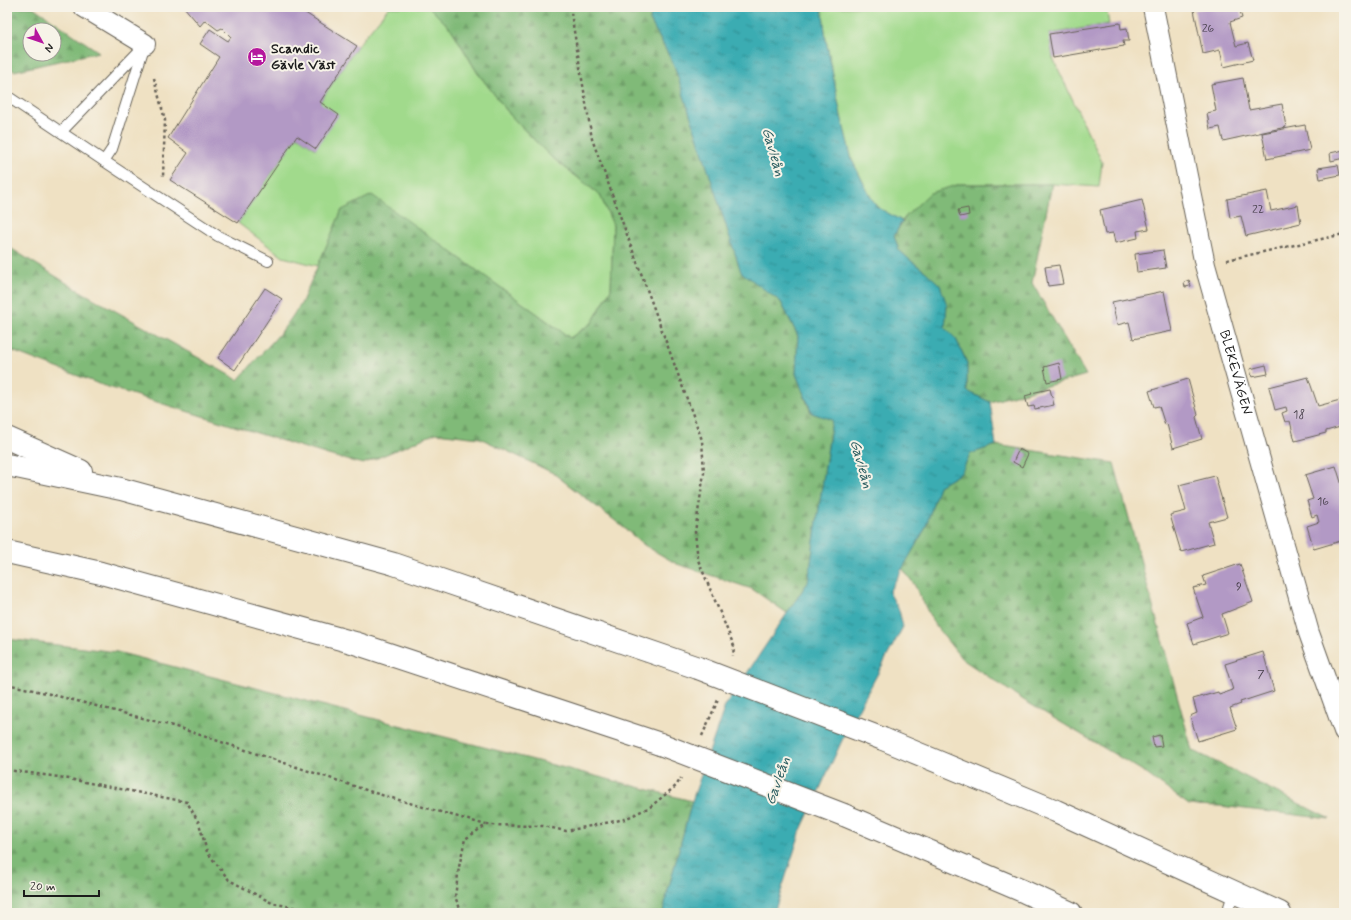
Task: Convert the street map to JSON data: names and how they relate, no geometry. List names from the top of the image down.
{
  "streets": {
    "street": ["BLEKEVÄGEN"]
  },
  "water": ["Gavleån"],
  "places": {
    "hotel": ["Scandic Gävle Väst"]
  },
  "house_numbers": [
    "26",
    "22",
    "18",
    "16",
    "9",
    "7"
  ],
  "scale_bar": "20 m",
  "north": "bottom right"
}
